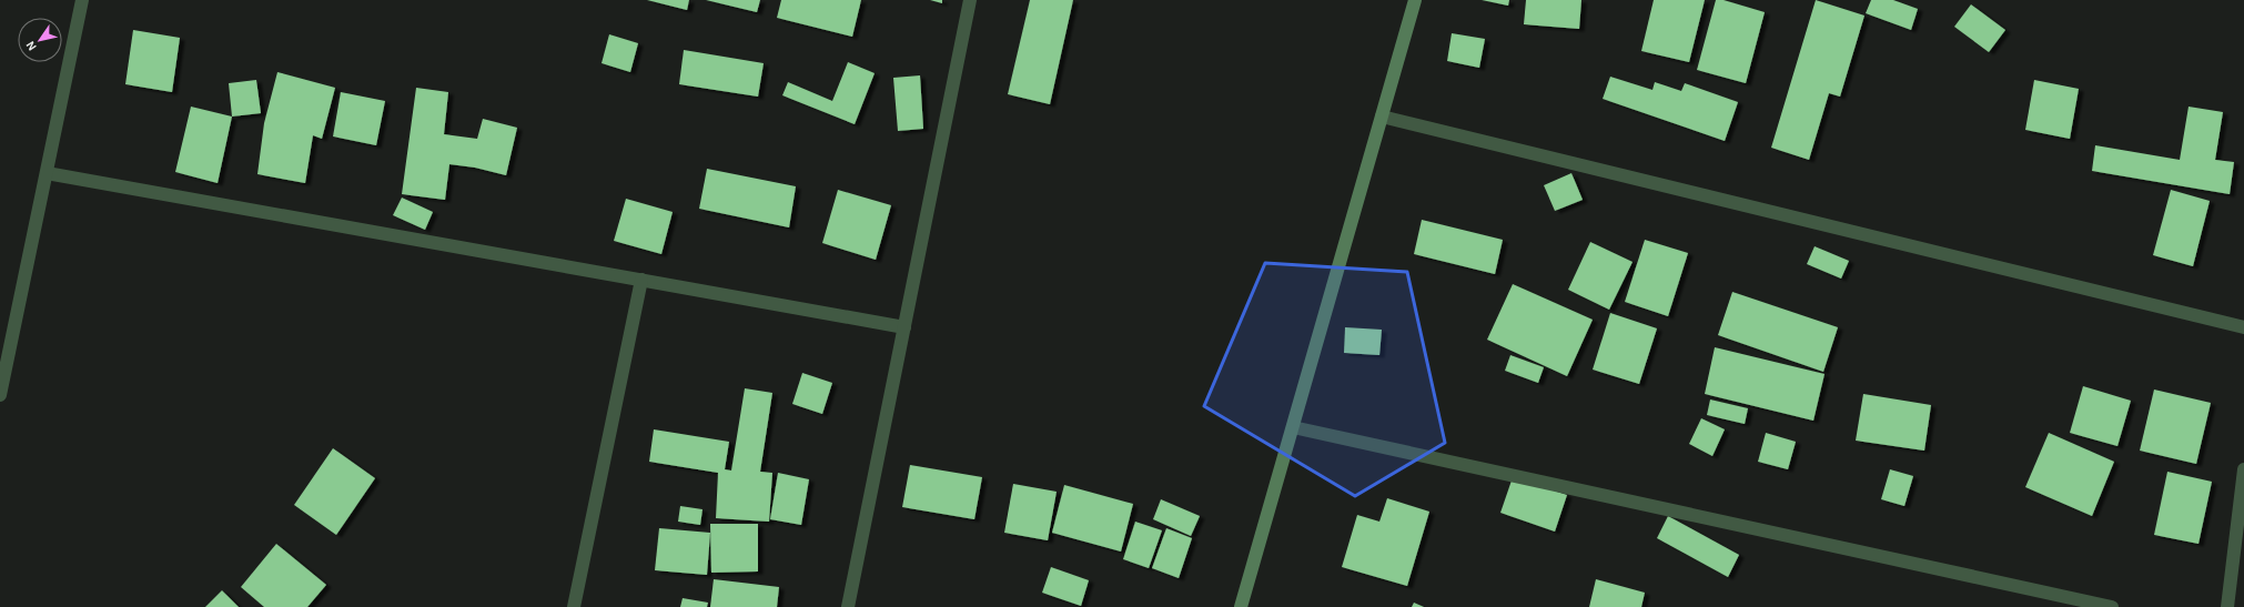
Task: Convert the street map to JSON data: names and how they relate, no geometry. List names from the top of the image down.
{
  "north": "bottom left"
}
